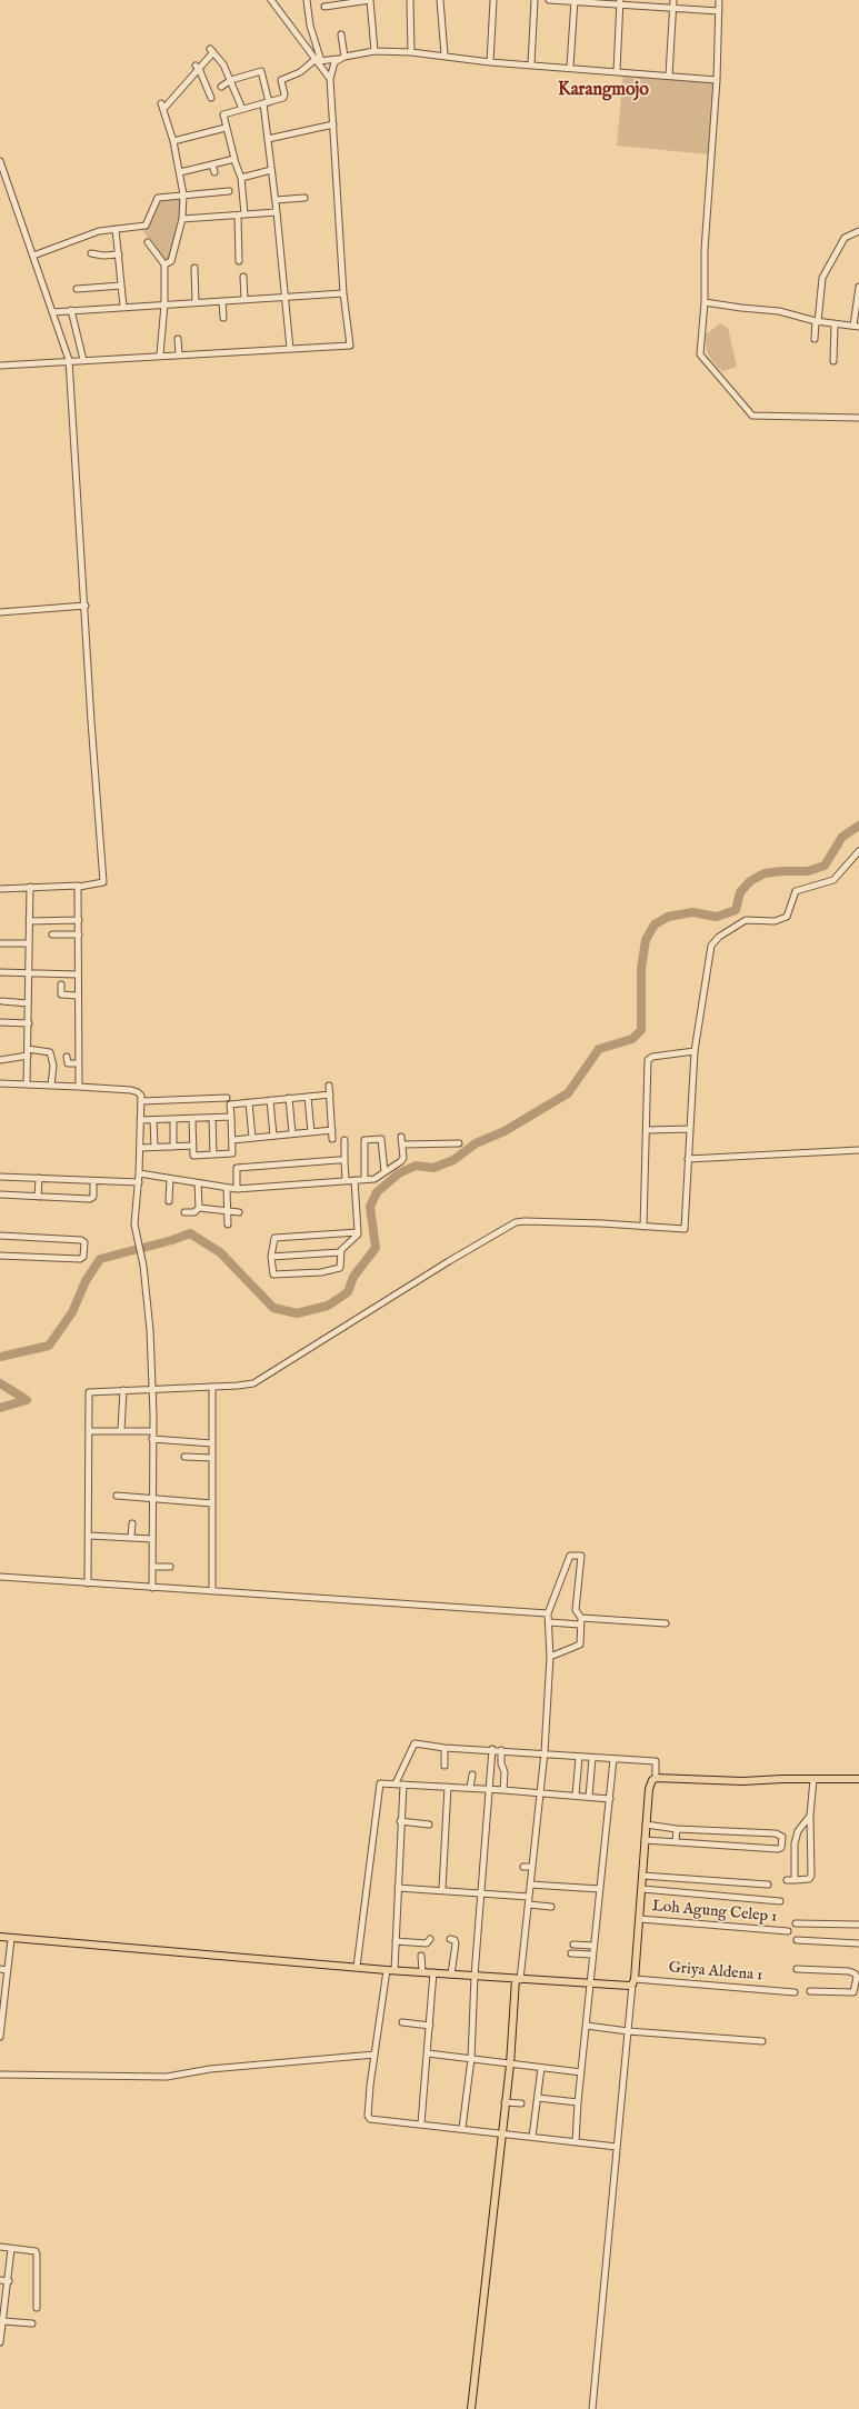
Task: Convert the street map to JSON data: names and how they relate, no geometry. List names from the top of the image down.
{
  "streets": {
    "street": ["Loh Agung Celep 1", "Griya Aldena 1"]
  },
  "districts": ["Karangmojo"]
}
